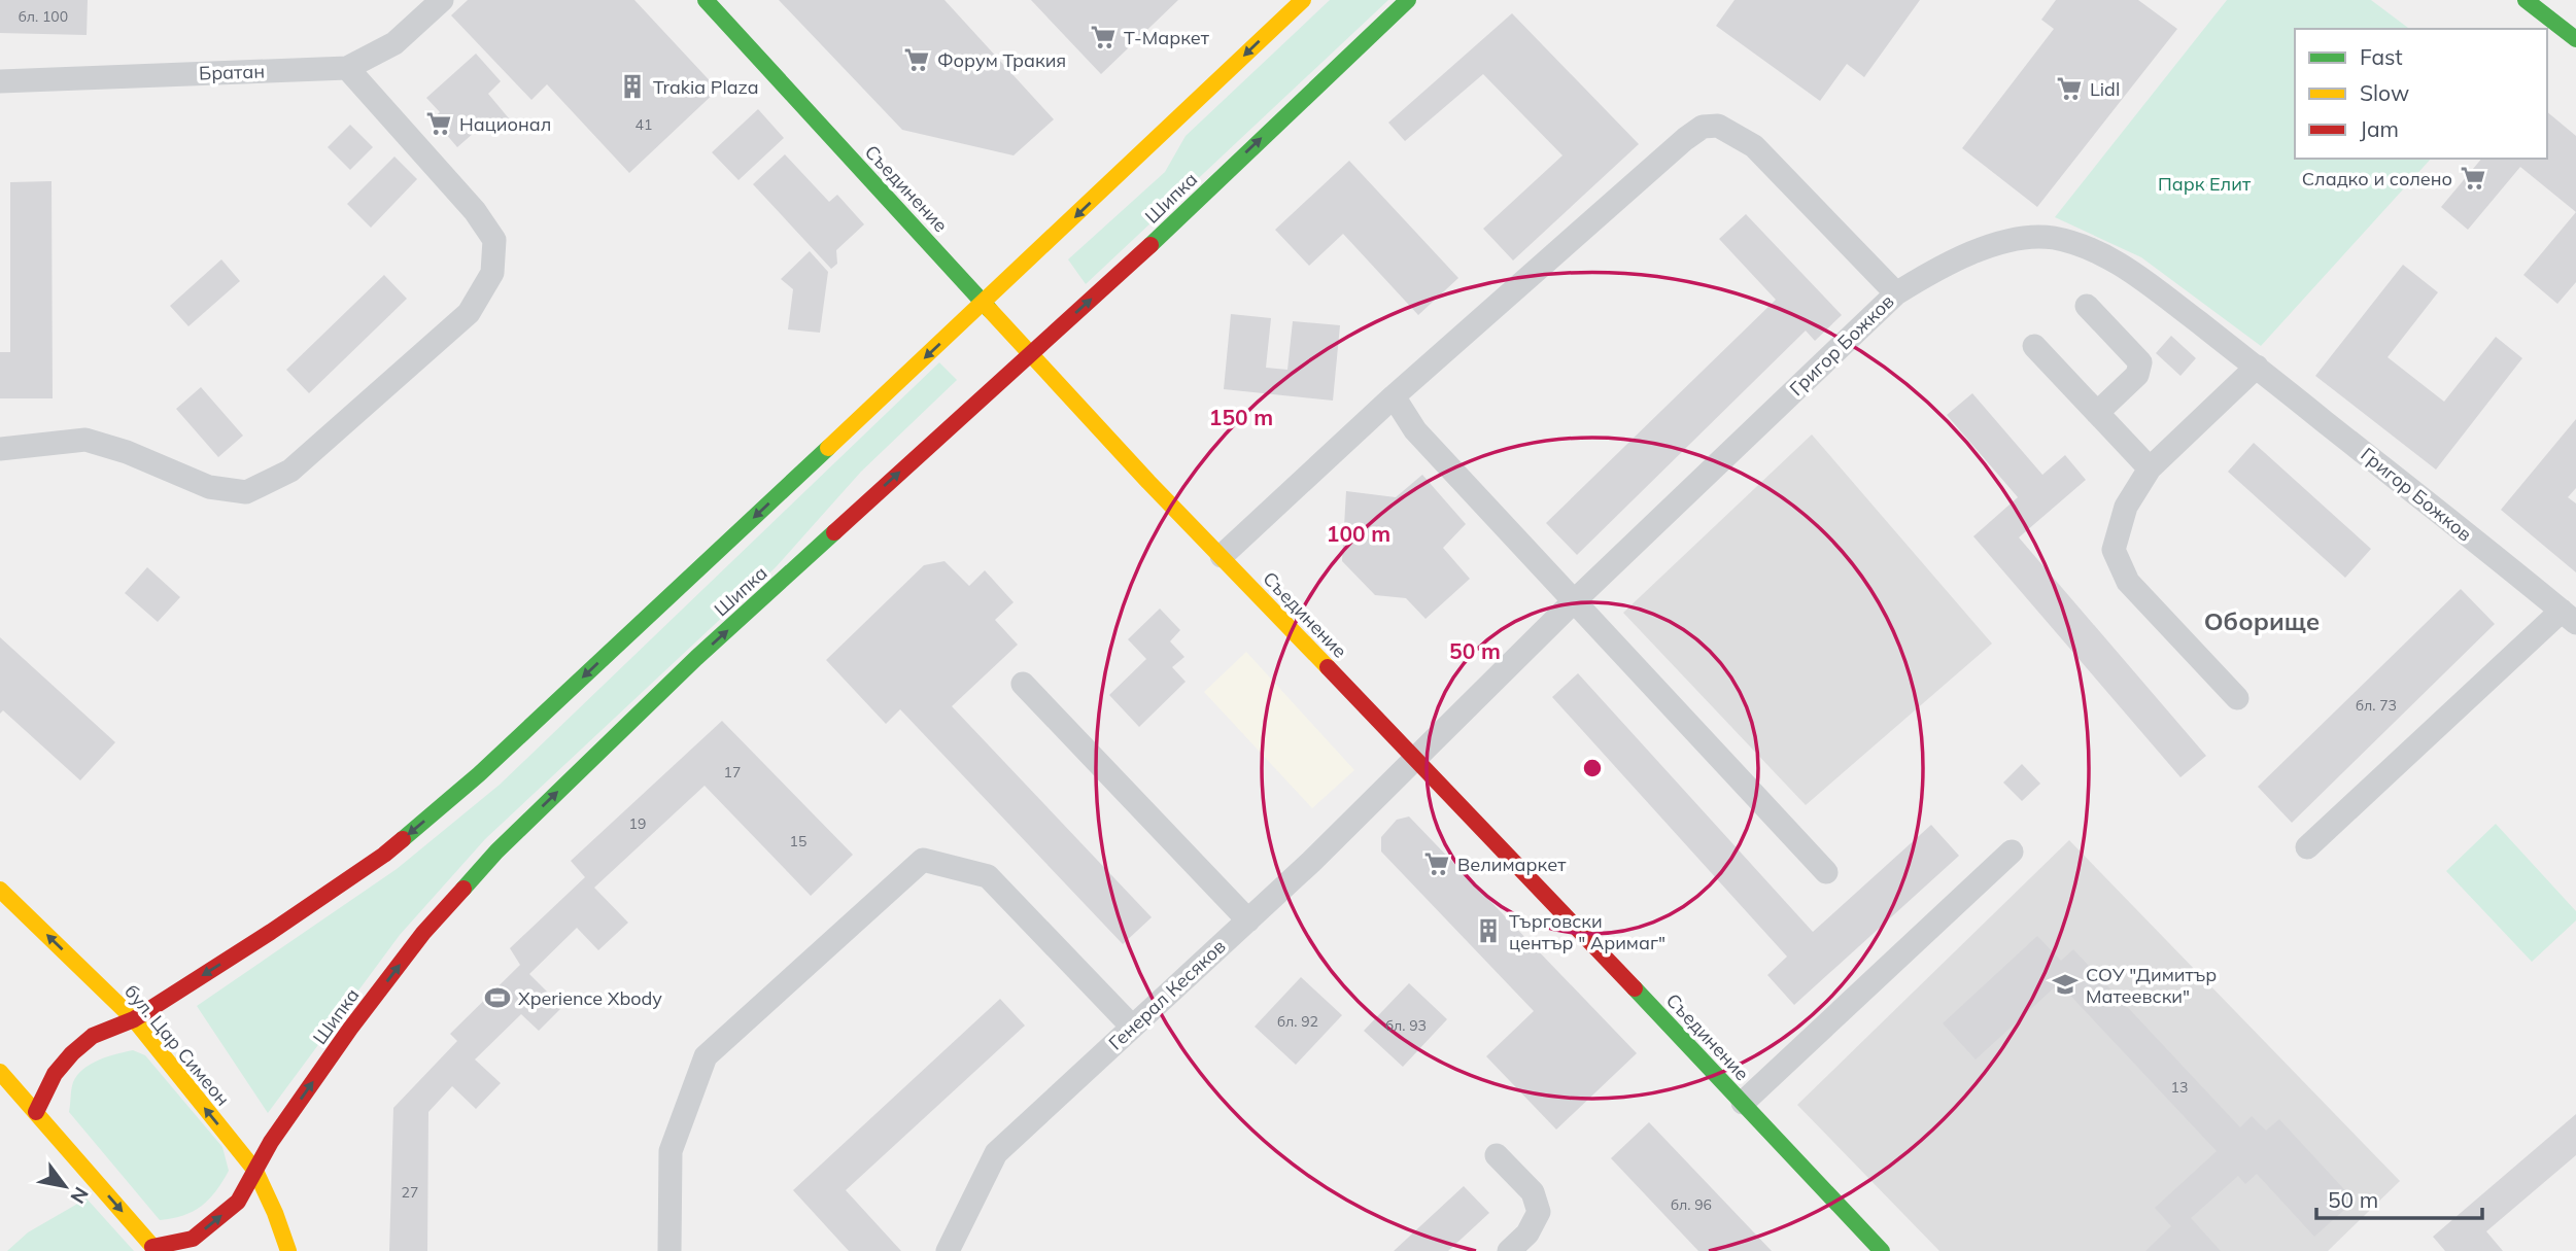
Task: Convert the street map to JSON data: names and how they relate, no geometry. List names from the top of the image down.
{
  "streets": {
    "main road": ["Съединение", "Шипка", "бул. Цар Симеон"],
    "street": ["Братан", "Григор Божков", "Генерал Кесяков"]
  },
  "crossings": [
    ["Съединение", "Шипка"],
    ["Съединение", "Григор Божков"],
    ["Съединение", "Генерал Кесяков"],
    ["Шипка", "бул. Цар Симеон"],
    ["Григор Божков", "Генерал Кесяков"]
  ],
  "districts": ["Оборище"],
  "parks": ["Парк Елит"],
  "places": {
    "supermarket": [
      "Т-Маркет",
      "Форум Тракия",
      "Lidl",
      "Национал",
      "Сладко и солено",
      "Велимаркет"
    ],
    "building": ["Trakia Plaza", "Търговски център \" Аримаг\""],
    "school or university": ["СОУ \"Димитър Матеевски\""],
    "sports": ["Xperience Xbody"]
  },
  "house_numbers": [
    "бл. 100",
    "41",
    "бл. 73",
    "17",
    "19",
    "15",
    "бл. 92",
    "бл. 93",
    "13",
    "27",
    "бл. 96"
  ],
  "legend": ["Fast", "Slow", "Jam"],
  "scale_bar": "50 m",
  "north": "bottom right",
  "rings": ["150 m", "100 m", "50 m"]
}
